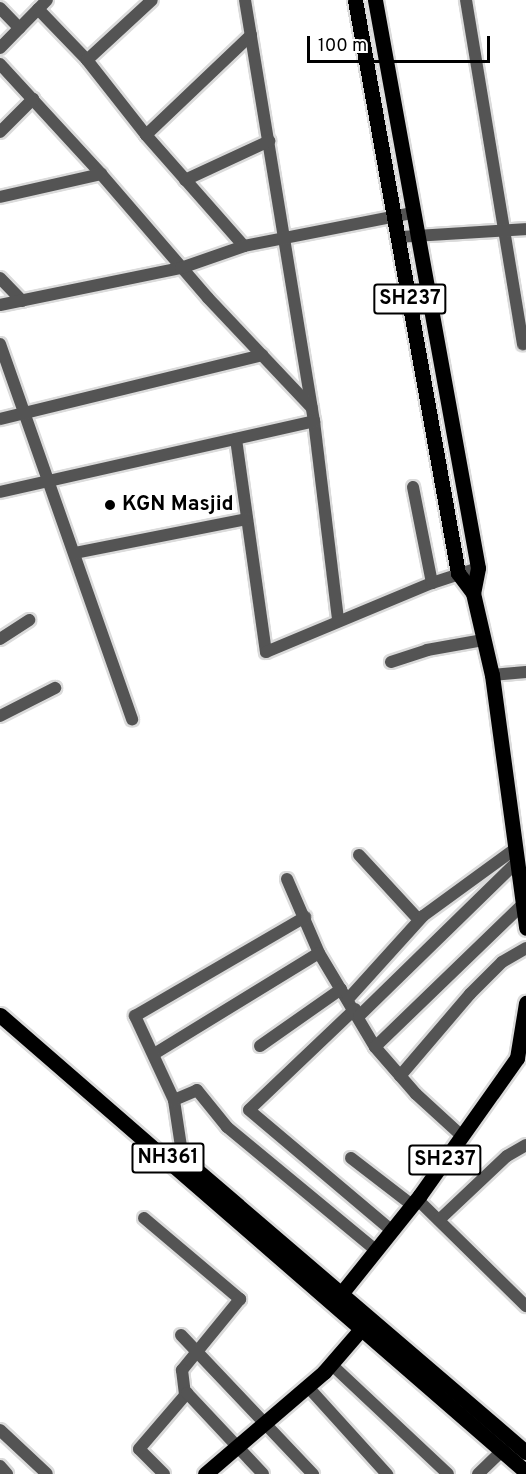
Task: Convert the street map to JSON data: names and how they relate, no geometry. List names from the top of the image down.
{
  "streets": {
    "main road": ["SH237", "NH361"]
  },
  "crossings": [
    ["SH237", "NH361"]
  ],
  "places": ["KGN Masjid"],
  "scale_bar": "100 m"
}
